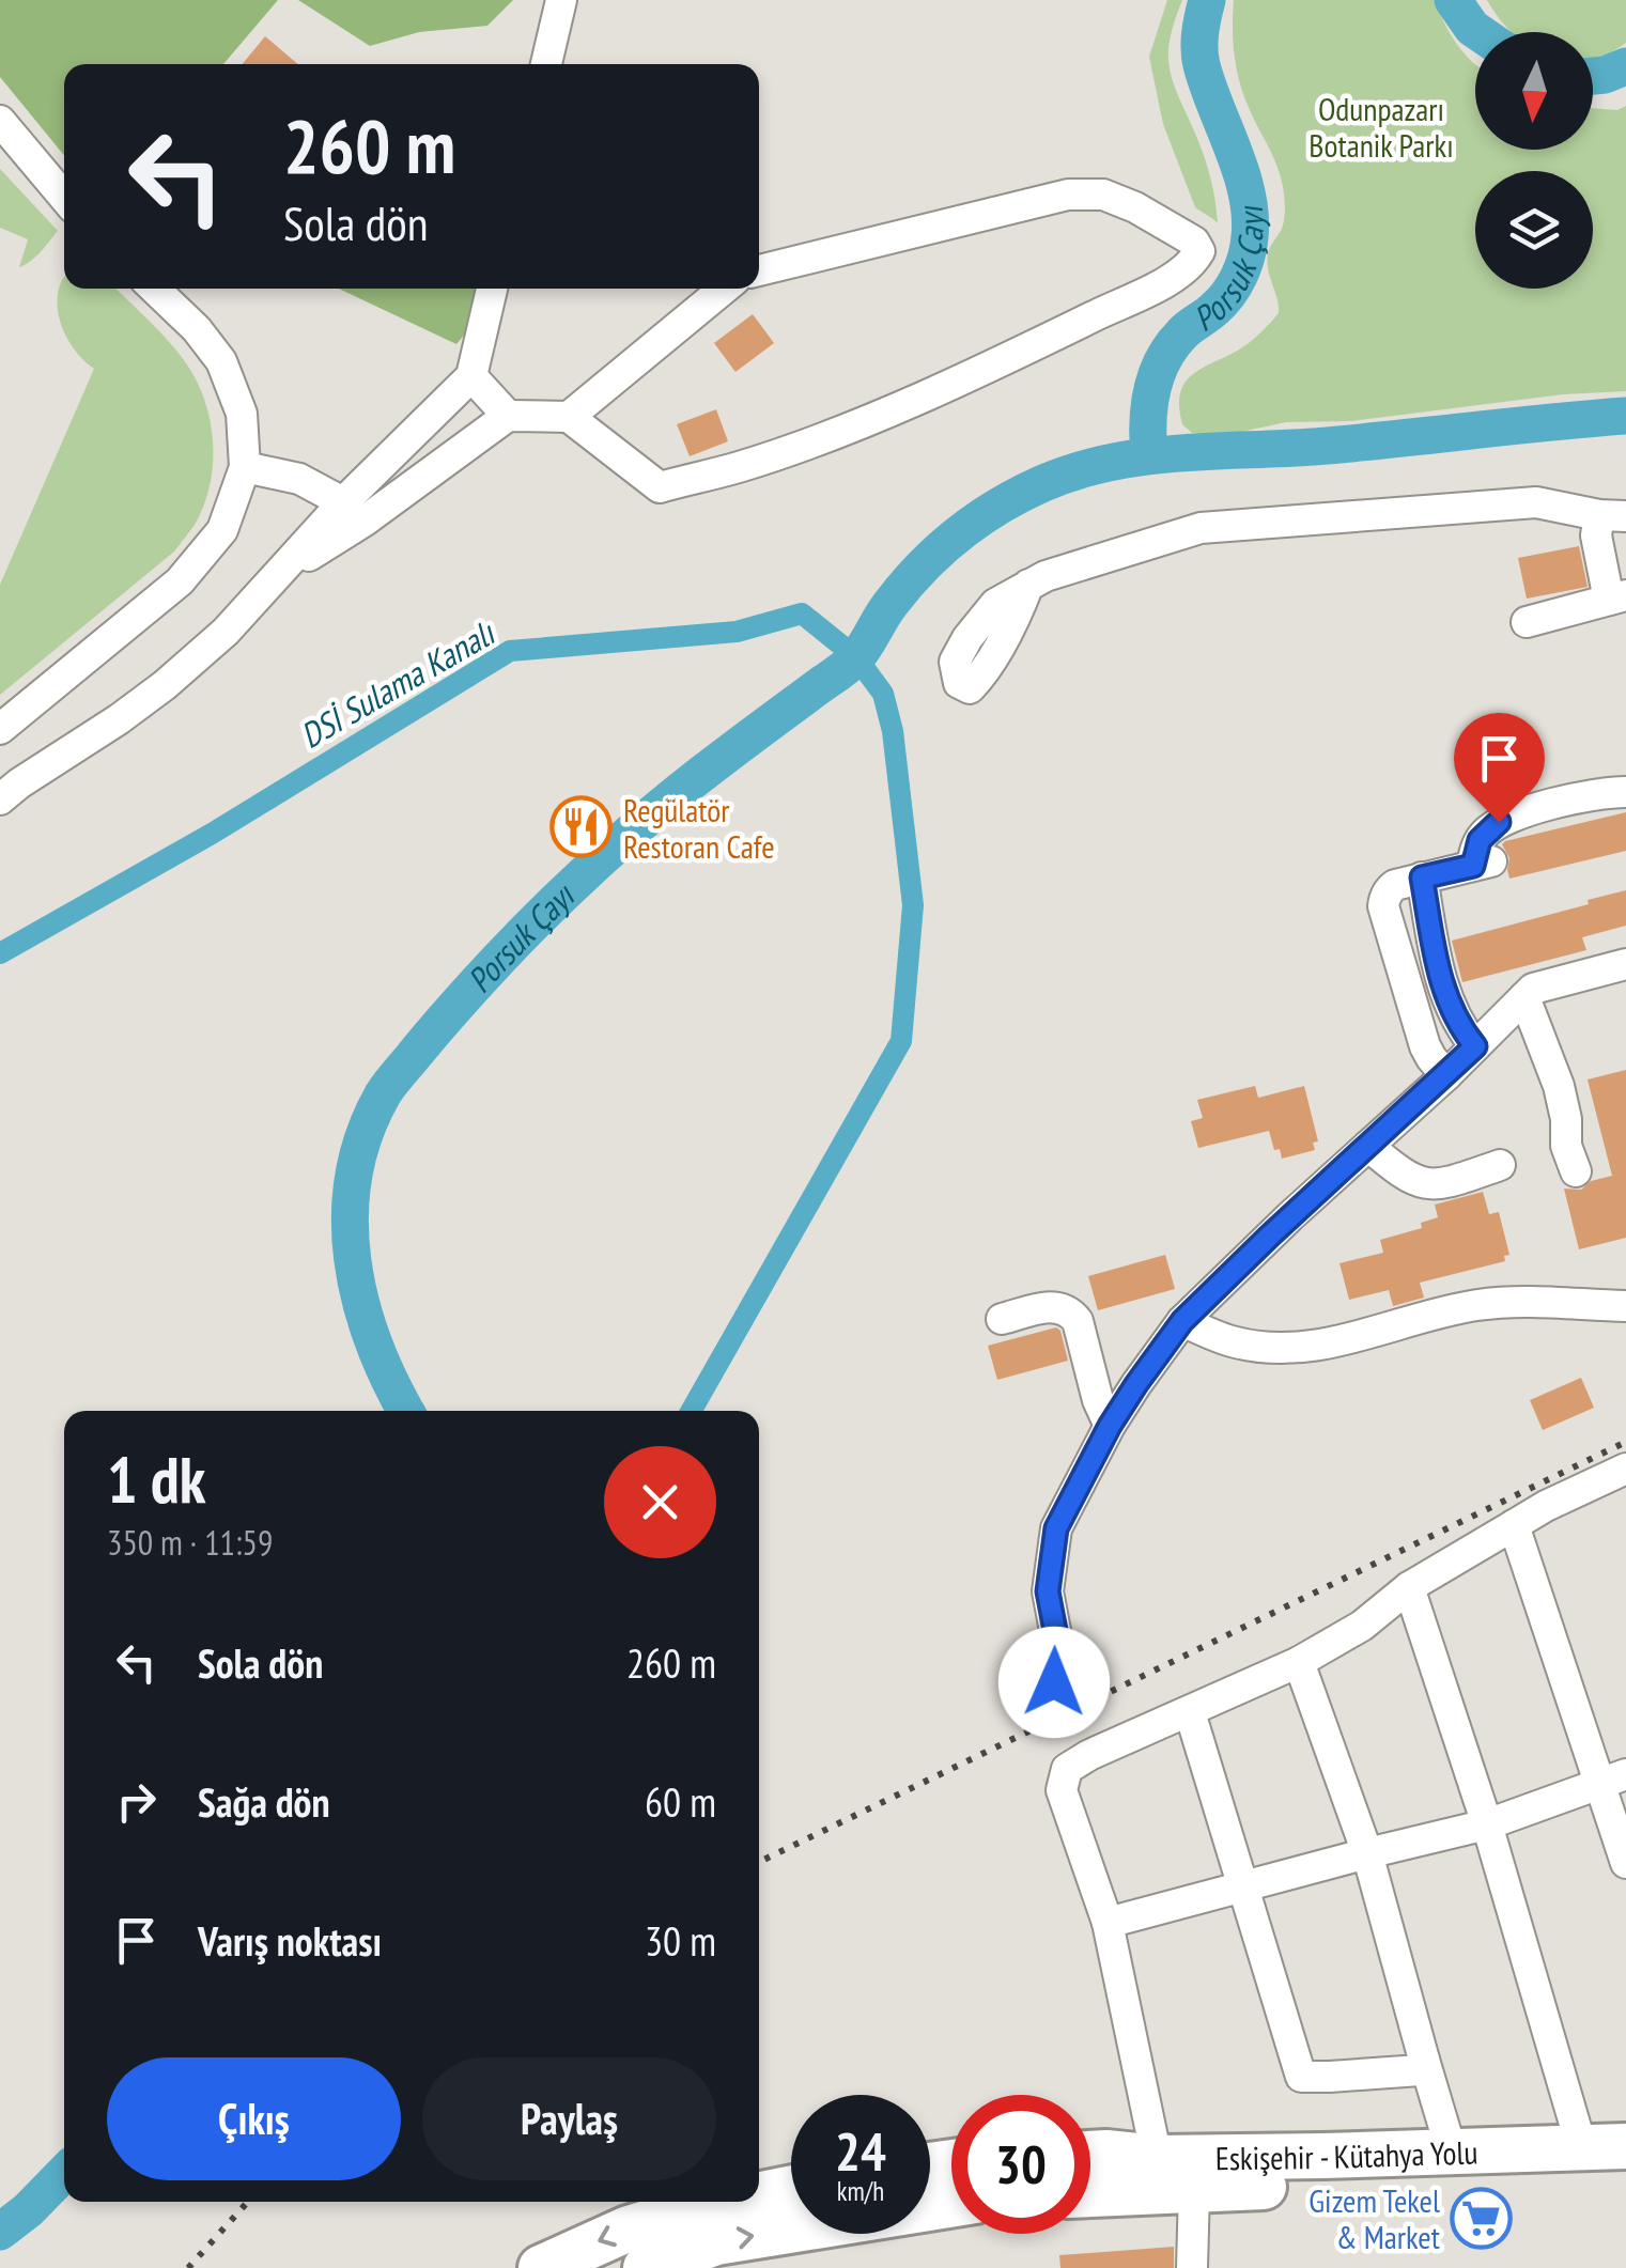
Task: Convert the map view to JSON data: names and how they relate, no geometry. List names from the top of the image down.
{
  "streets": {
    "highway": ["Eskişehir - Kütahya Yolu"]
  },
  "water": ["Porsuk Çayı", "DSİ Sulama Kanalı"],
  "parks": ["Odunpazarı Botanik Parkı"],
  "places": {
    "restaurant": ["Regülatör Restoran Cafe"],
    "supermarket": ["Gizem Tekel & Market"]
  },
  "north": "bottom",
  "page": {
    "turn": ["260 m", "Sola dön"],
    "heading": ["1 dk", "350 m · 11:59"],
    "list": [
      {
        "name": "Sola dön",
        "value": "260 m"
      },
      {
        "name": "Sağa dön",
        "value": "60 m"
      },
      {
        "name": "Varış noktası",
        "value": "30 m"
      }
    ],
    "buttons": ["Çıkış", "Paylaş"],
    "speed": "24 km/h",
    "limit": "30"
  }
}
